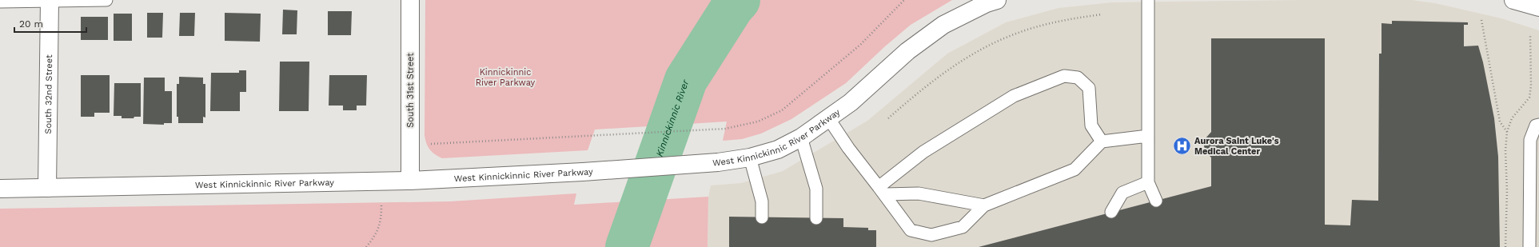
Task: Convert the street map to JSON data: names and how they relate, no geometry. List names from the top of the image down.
{
  "streets": {
    "street": ["South 31st Street", "South 32nd Street", "West Kinnickinnic River Parkway"]
  },
  "crossings": [
    ["South 31st Street", "West Kinnickinnic River Parkway"],
    ["South 32nd Street", "West Kinnickinnic River Parkway"]
  ],
  "water": ["Kinnickinnic River"],
  "parks": ["Kinnickinnic River Parkway"],
  "places": {
    "hospital": ["Aurora Saint Luke's Medical Center"]
  },
  "scale_bar": "20 m"
}
